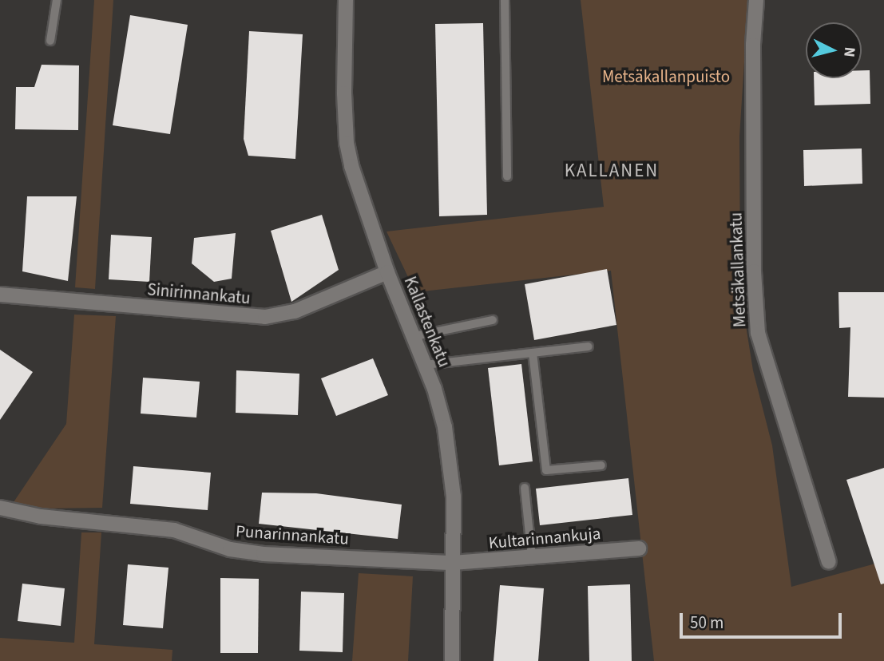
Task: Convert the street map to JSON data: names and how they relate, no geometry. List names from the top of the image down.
{
  "streets": {
    "street": [
      "Metsäkallankatu",
      "Sinirinnankatu",
      "Kallastenkatu",
      "Punarinnankatu",
      "Kultarinnankuja"
    ]
  },
  "crossings": [
    ["Sinirinnankatu", "Kallastenkatu"],
    ["Kallastenkatu", "Punarinnankatu"],
    ["Kallastenkatu", "Kultarinnankuja"],
    ["Punarinnankatu", "Kultarinnankuja"]
  ],
  "districts": ["KALLANEN"],
  "parks": ["Metsäkallanpuisto"],
  "scale_bar": "50 m",
  "north": "right"
}
